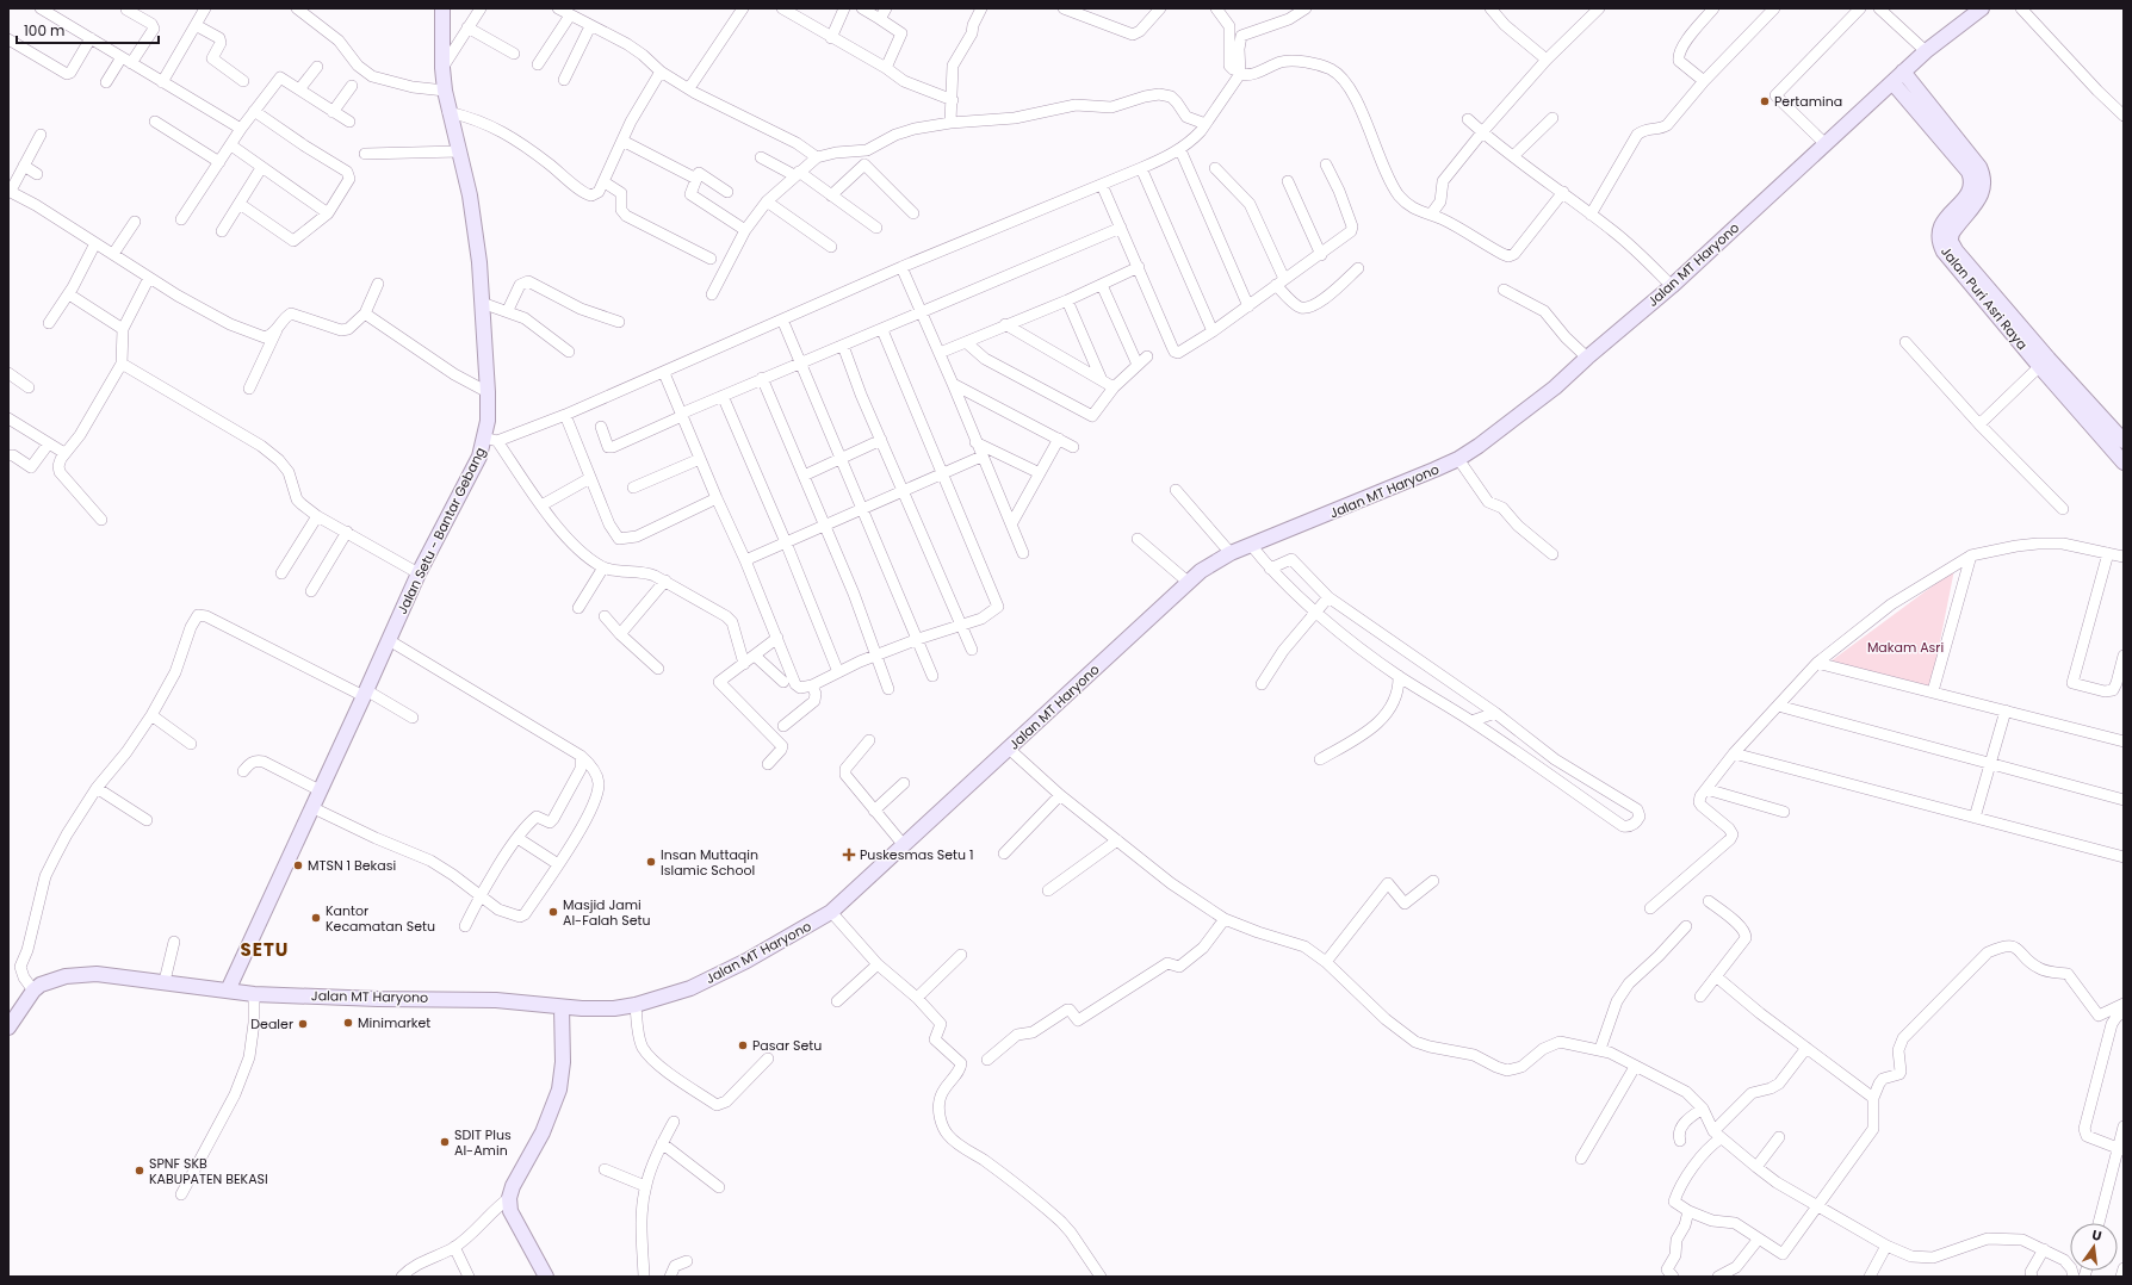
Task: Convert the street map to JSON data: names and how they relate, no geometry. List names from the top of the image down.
{
  "streets": {
    "main road": ["Jalan MT Haryono", "Jalan Puri Asri Raya", "Jalan Setu - Bantar Gebang"]
  },
  "crossings": [
    ["Jalan MT Haryono", "Jalan Puri Asri Raya"],
    ["Jalan MT Haryono", "Jalan Setu - Bantar Gebang"]
  ],
  "districts": ["SETU"],
  "parks": ["Makam Asri"],
  "places": {
    "other": [
      "Pertamina",
      "Insan Muttaqin Islamic School",
      "MTSN 1 Bekasi",
      "Masjid Jami Al-Falah Setu",
      "Kantor Kecamatan Setu",
      "Minimarket",
      "Dealer",
      "Pasar Setu",
      "SDIT Plus Al-Amin",
      "SPNF SKB KABUPATEN BEKASI"
    ],
    "health": ["Puskesmas Setu 1"]
  },
  "scale_bar": "100 m",
  "north": "top"
}
